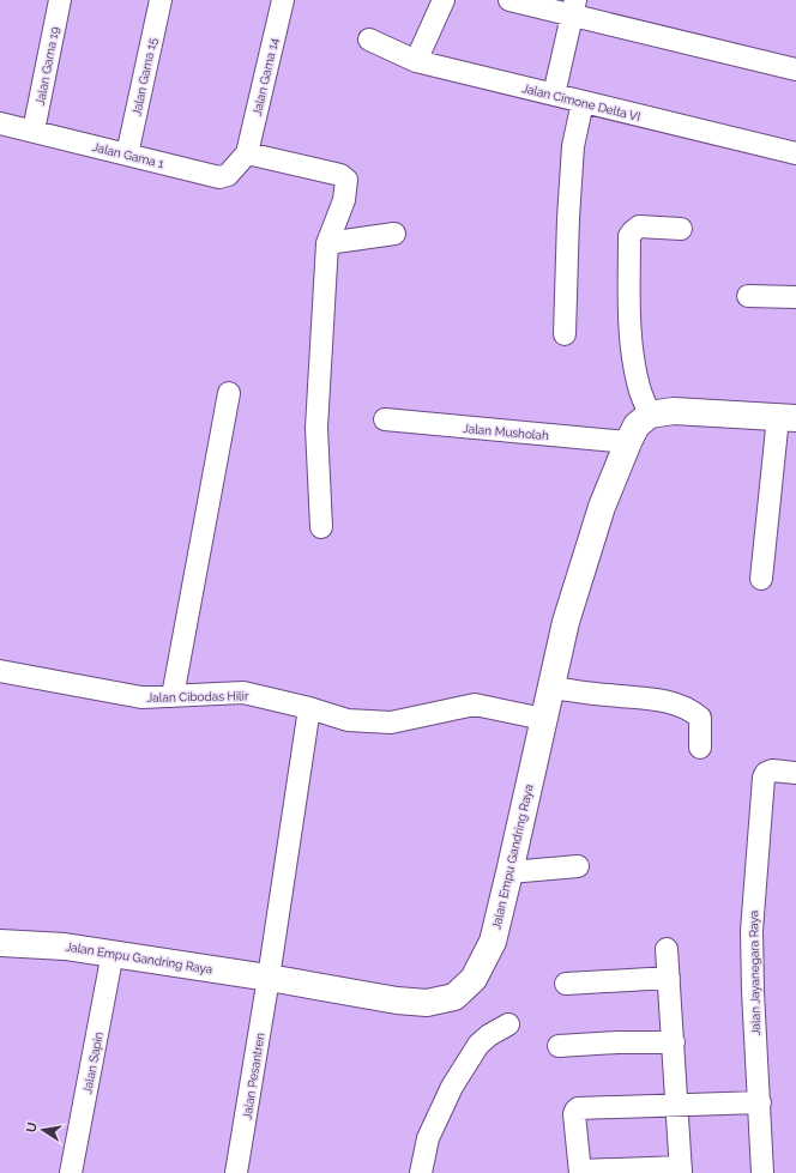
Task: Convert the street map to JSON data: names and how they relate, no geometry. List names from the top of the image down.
{
  "streets": {
    "street": [
      "Jalan Gama 19",
      "Jalan Gama 15",
      "Jalan Gama 14",
      "Jalan Cimone Delta VI",
      "Jalan Gama 1",
      "Jalan Musholah",
      "Jalan Cibodas Hilir",
      "Jalan Empu Gandring Raya",
      "Jalan Jayanegara Raya",
      "Jalan Sapin",
      "Jalan Pesantren"
    ]
  },
  "crossings": [
    ["Jalan Gama 19", "Jalan Gama 1"],
    ["Jalan Gama 15", "Jalan Gama 1"],
    ["Jalan Gama 14", "Jalan Gama 1"],
    ["Jalan Musholah", "Jalan Empu Gandring Raya"],
    ["Jalan Cibodas Hilir", "Jalan Empu Gandring Raya"],
    ["Jalan Empu Gandring Raya", "Jalan Sapin"],
    ["Jalan Empu Gandring Raya", "Jalan Pesantren"]
  ],
  "north": "left"
}
